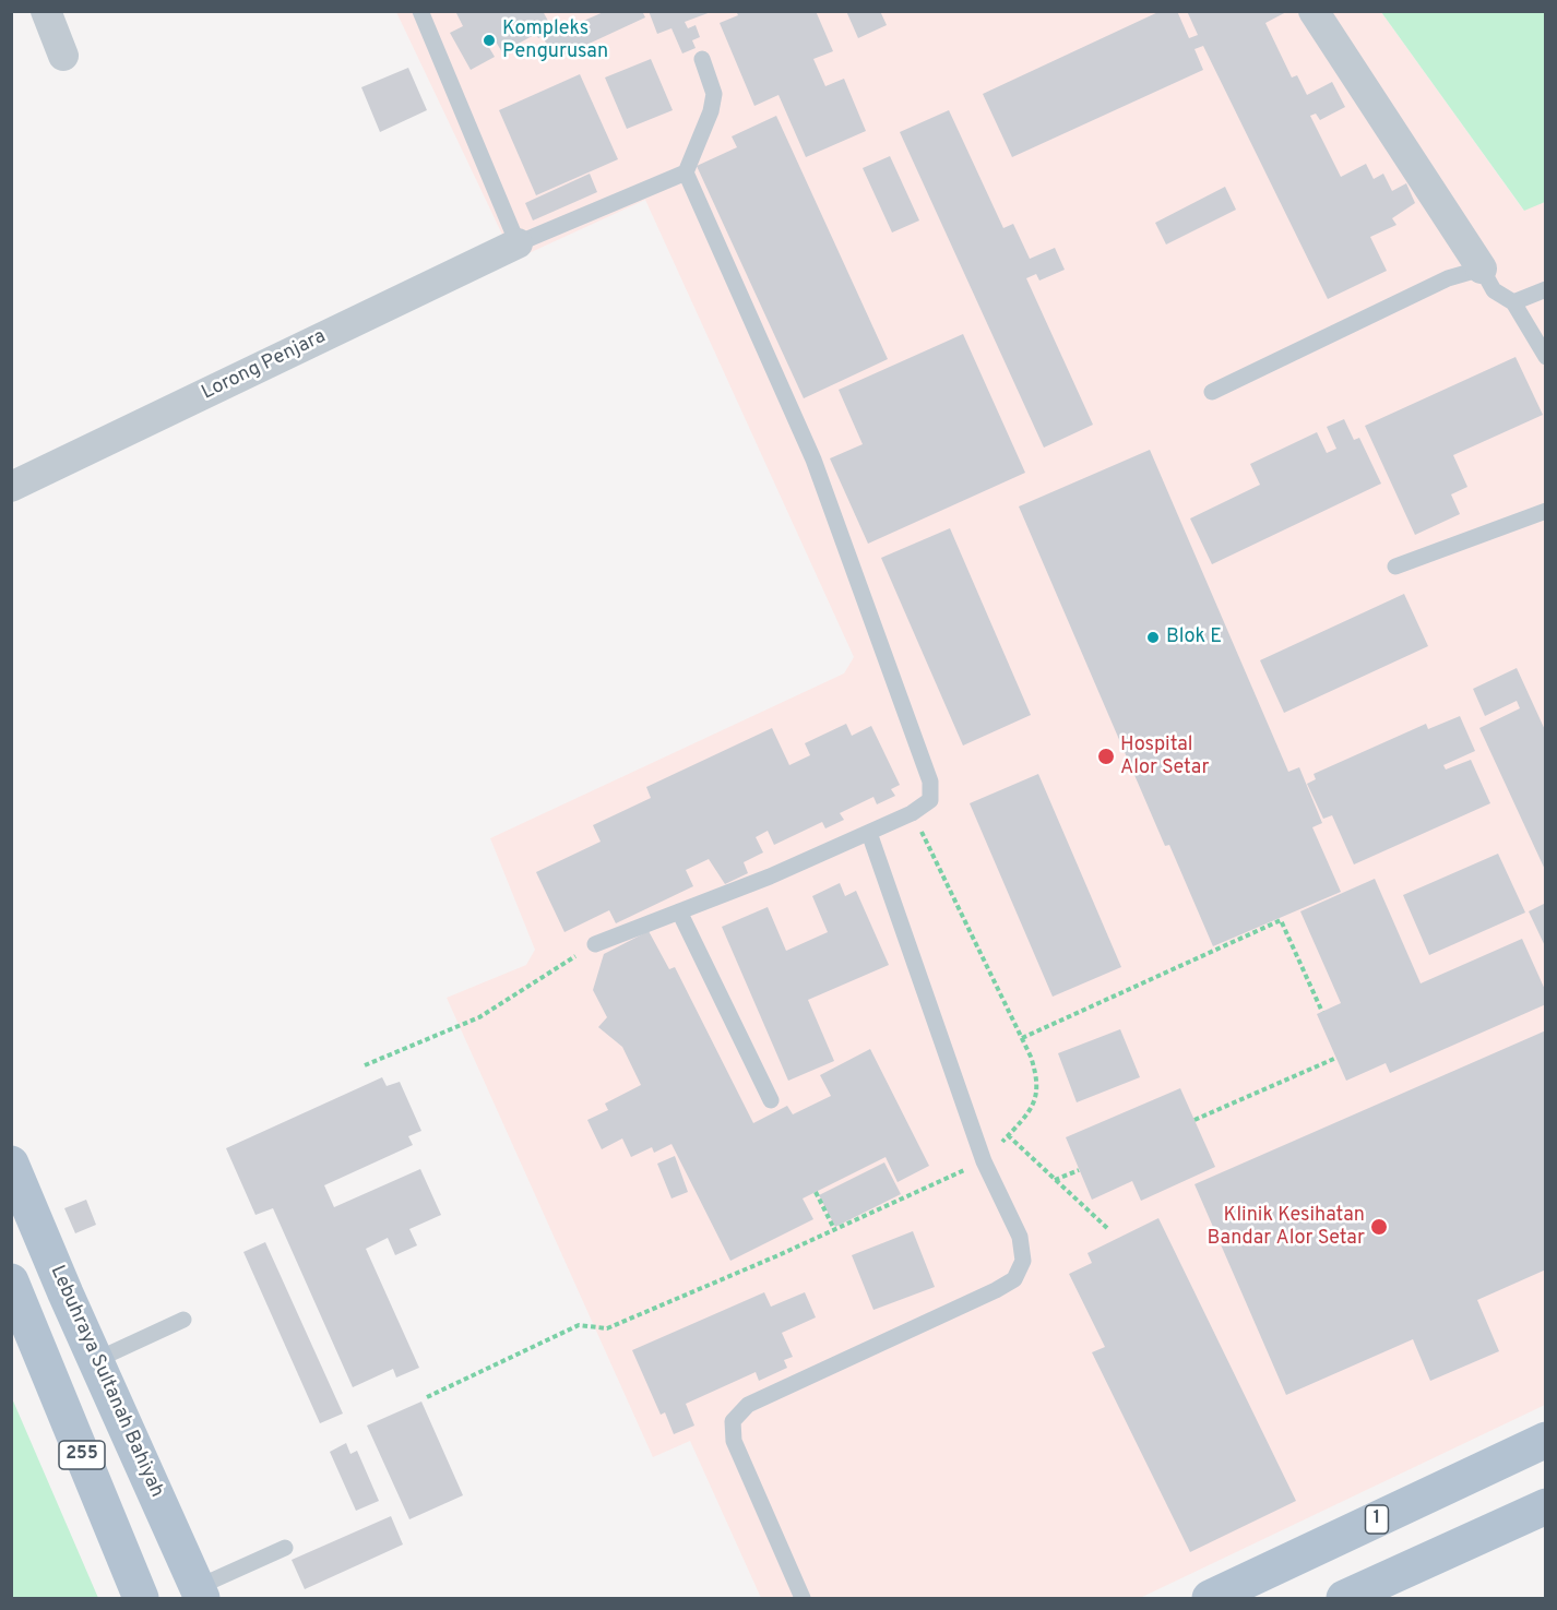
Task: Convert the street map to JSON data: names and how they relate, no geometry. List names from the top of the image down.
{
  "streets": {
    "main road": ["Lebuhraya Sultanah Bahiyah", "255", "1"],
    "street": ["Lorong Penjara"]
  },
  "places": [
    "Kompleks Pengurusan",
    "Blok E",
    "Hospital Alor Setar",
    "Klinik Kesihatan Bandar Alor Setar"
  ]
}
